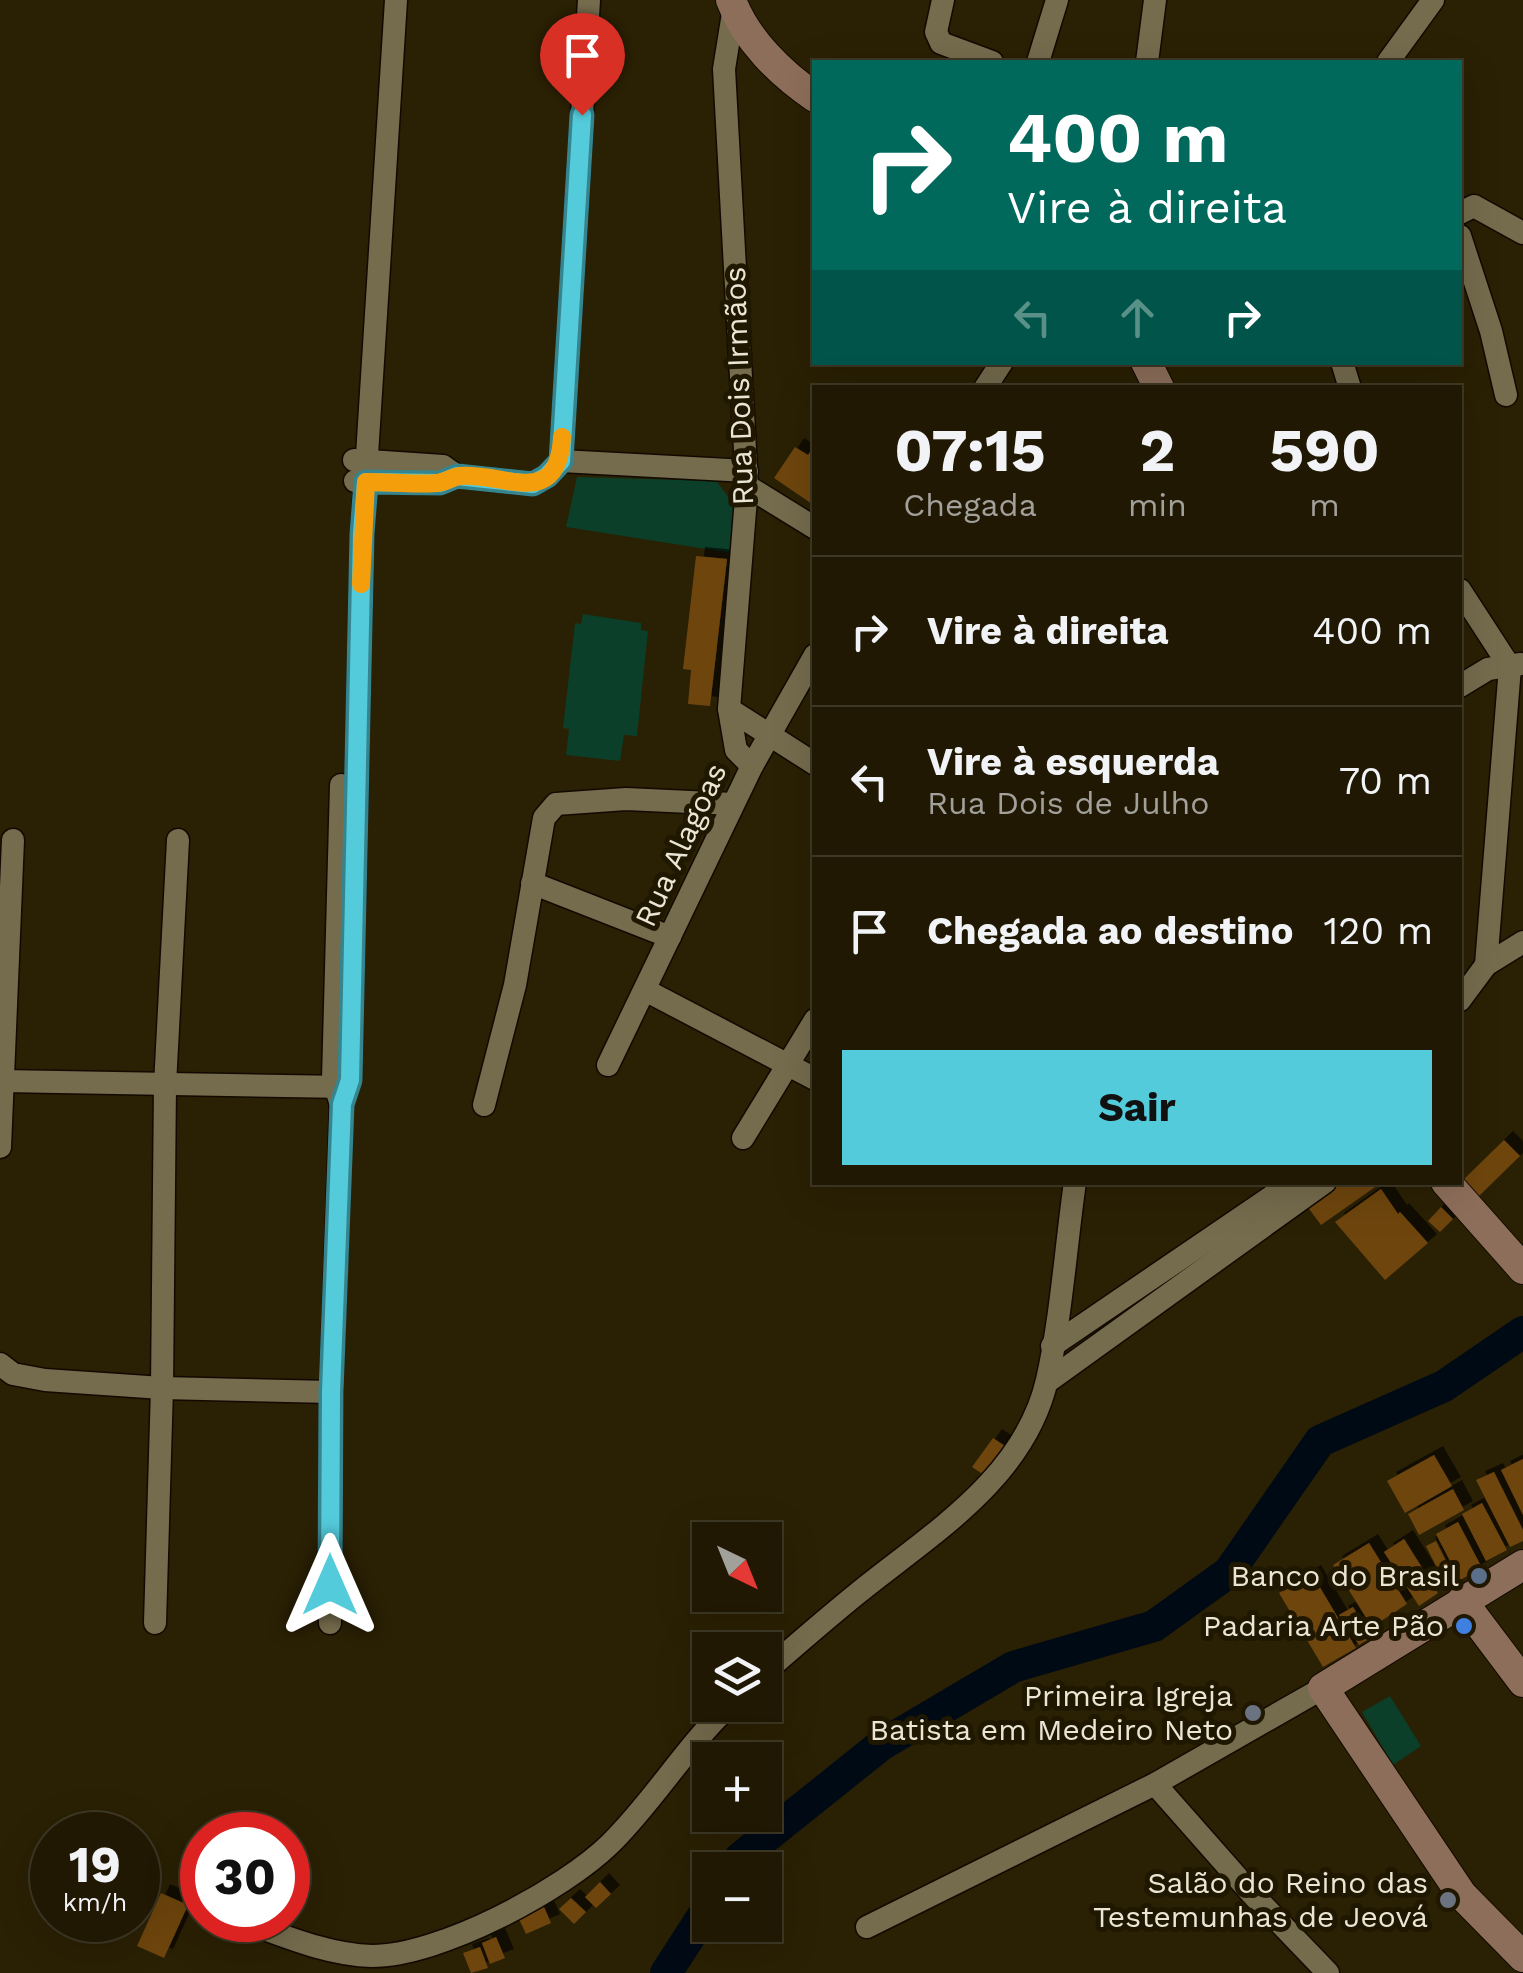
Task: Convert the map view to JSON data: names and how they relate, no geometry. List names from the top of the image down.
{
  "streets": {
    "street": ["Rua Dois Irmãos", "Rua Alagoas"]
  },
  "crossings": [
    ["Rua Dois Irmãos", "Rua Alagoas"]
  ],
  "places": [
    "Banco do Brasil",
    "Padaria Arte Pão",
    "Primeira Igreja Batista em Medeiro Neto",
    "Salão do Reino das Testemunhas de Jeová"
  ],
  "north": "bottom right",
  "page": {
    "turn": ["400 m", "Vire à direita"],
    "eta": [
      "07:15",
      "Chegada",
      "2",
      "min",
      "590",
      "m"
    ],
    "list": [
      {
        "name": "Vire à direita",
        "value": "400 m"
      },
      {
        "name": "Vire à esquerda",
        "note": "Rua Dois de Julho",
        "value": "70 m"
      },
      {
        "name": "Chegada ao destino",
        "value": "120 m"
      }
    ],
    "buttons": "Sair",
    "map_buttons": ["+", "−"],
    "speed": "19 km/h",
    "limit": "30"
  }
}
